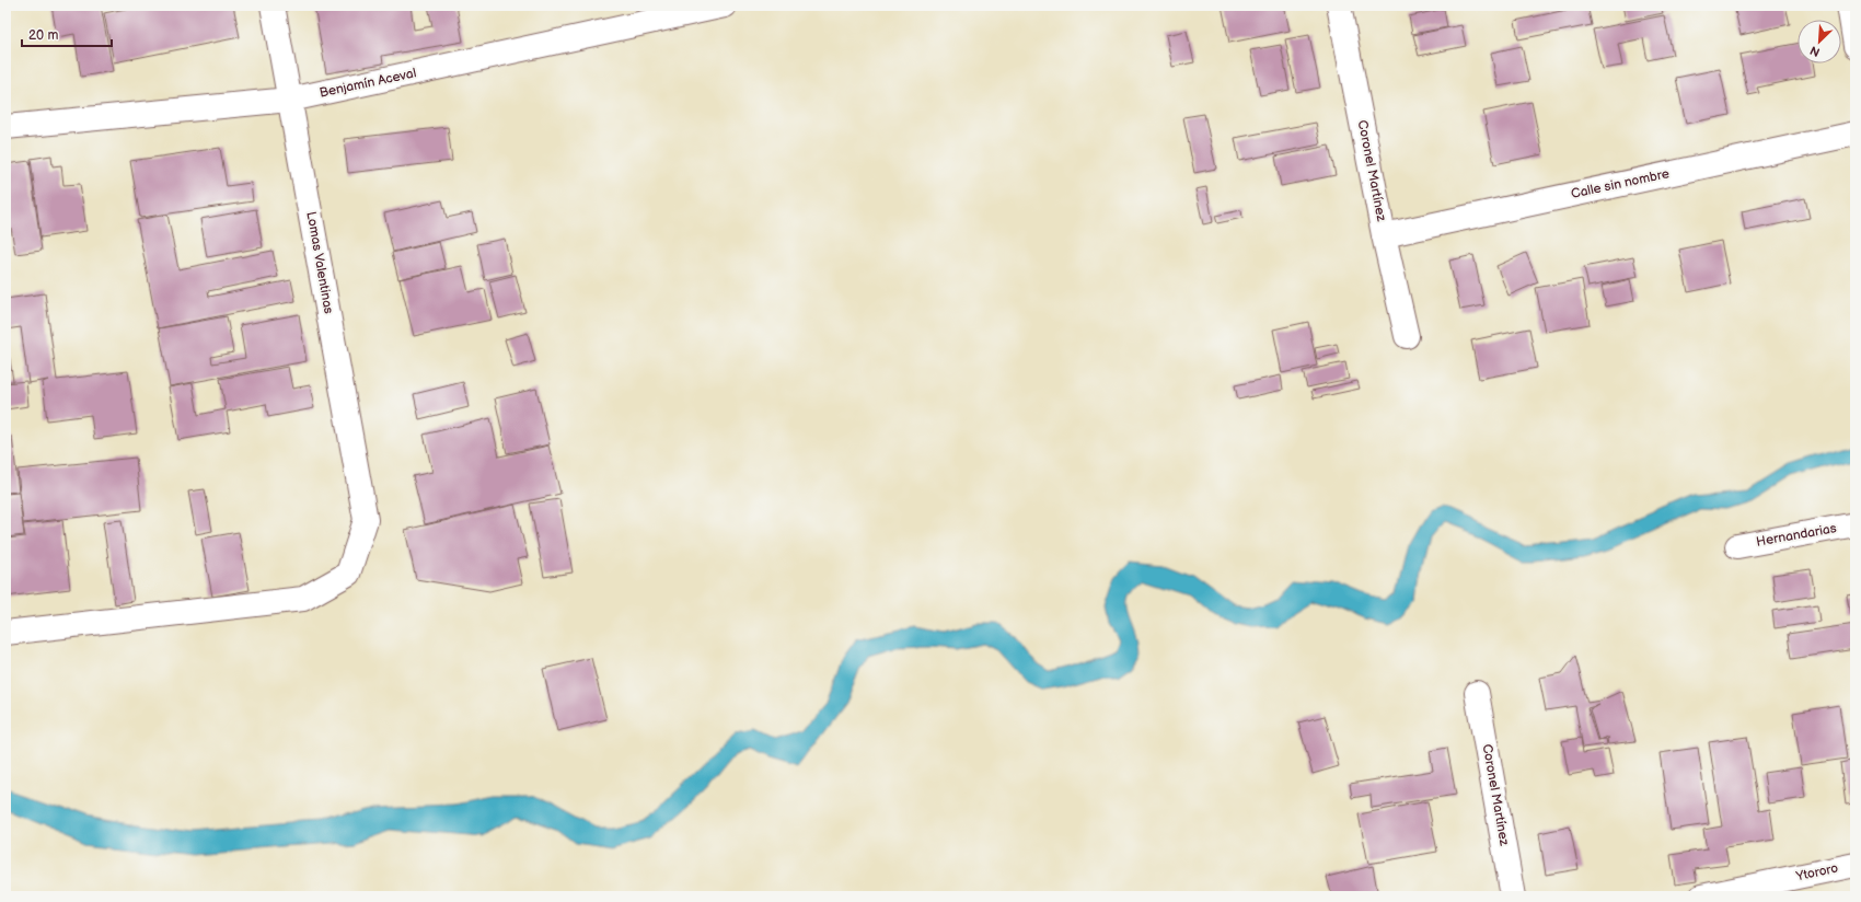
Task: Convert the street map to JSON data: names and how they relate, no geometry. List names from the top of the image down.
{
  "streets": {
    "street": [
      "Benjamín Aceval",
      "Coronel Martínez",
      "Calle sin nombre",
      "Lomas Valentinas",
      "Hernandarias",
      "Ytororo"
    ]
  },
  "crossings": [
    ["Benjamín Aceval", "Lomas Valentinas"],
    ["Coronel Martínez", "Calle sin nombre"]
  ],
  "scale_bar": "20 m",
  "north": "bottom left"
}
